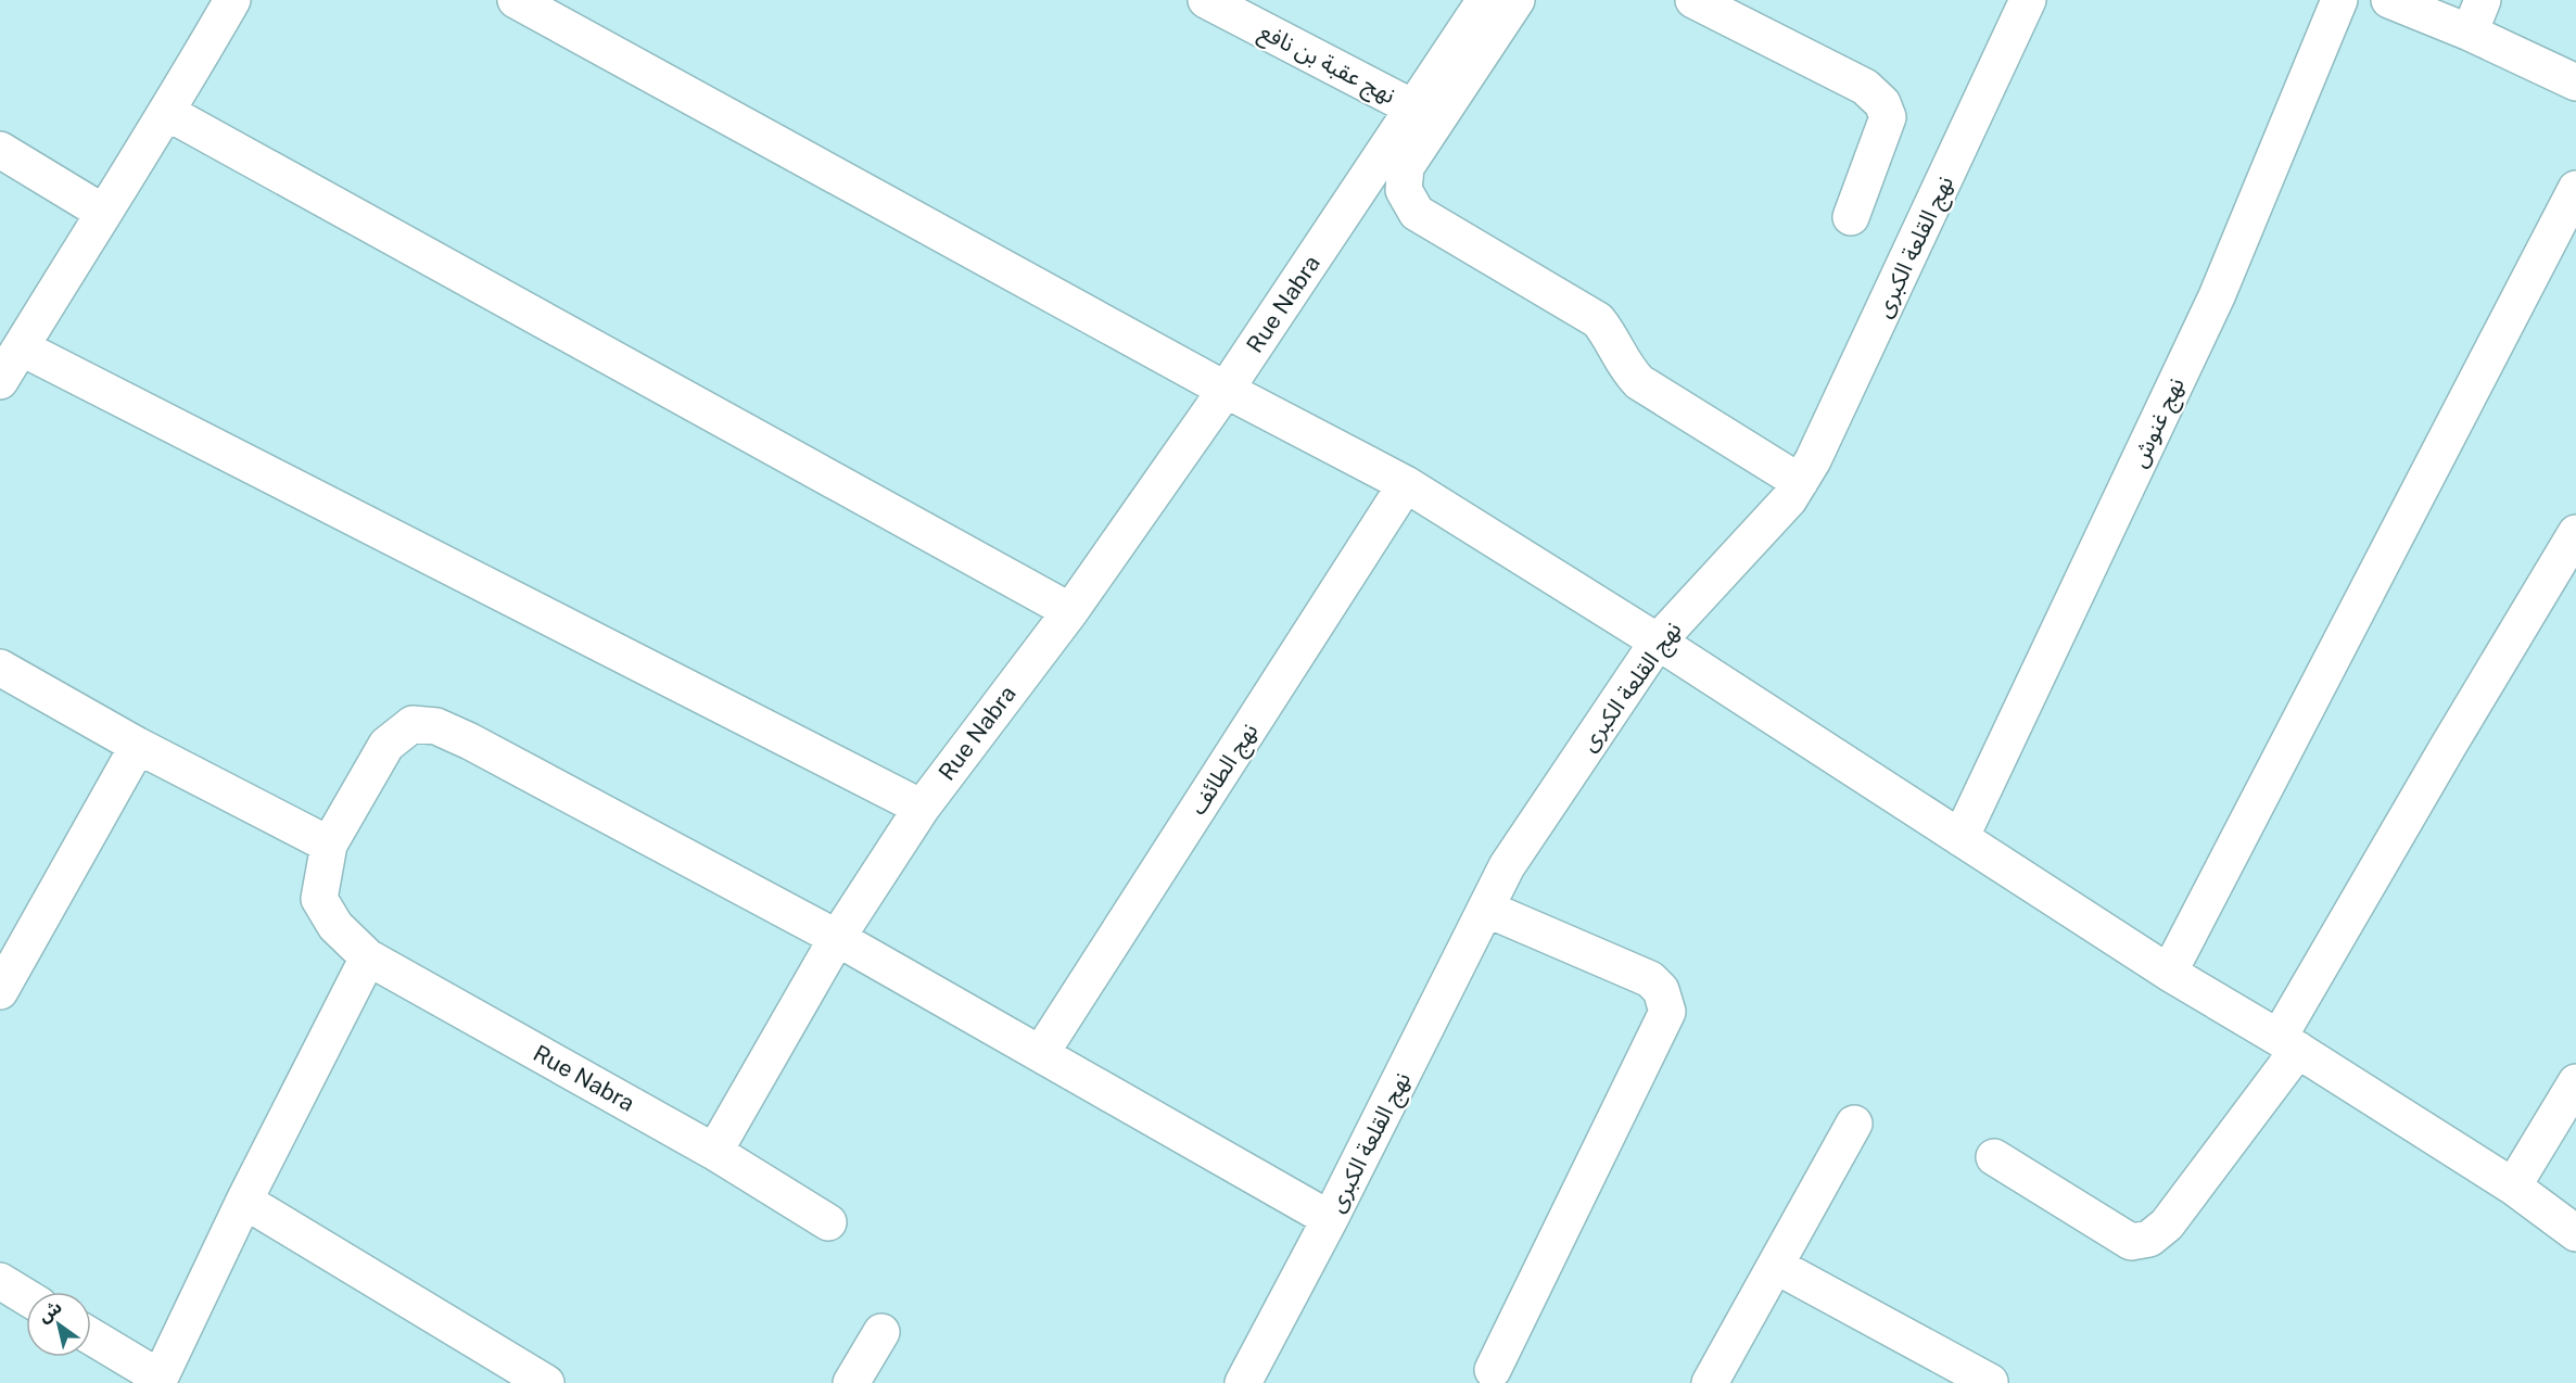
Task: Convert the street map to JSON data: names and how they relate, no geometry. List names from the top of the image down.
{
  "streets": {
    "street": [
      "نهج عقبة بن نافع",
      "نهج القلعة الكبرى",
      "Rue Nabra",
      "نهج غنوش",
      "نهج الطائف"
    ]
  },
  "crossings": [
    ["نهج عقبة بن نافع", "Rue Nabra"]
  ],
  "north": "top left"
}
